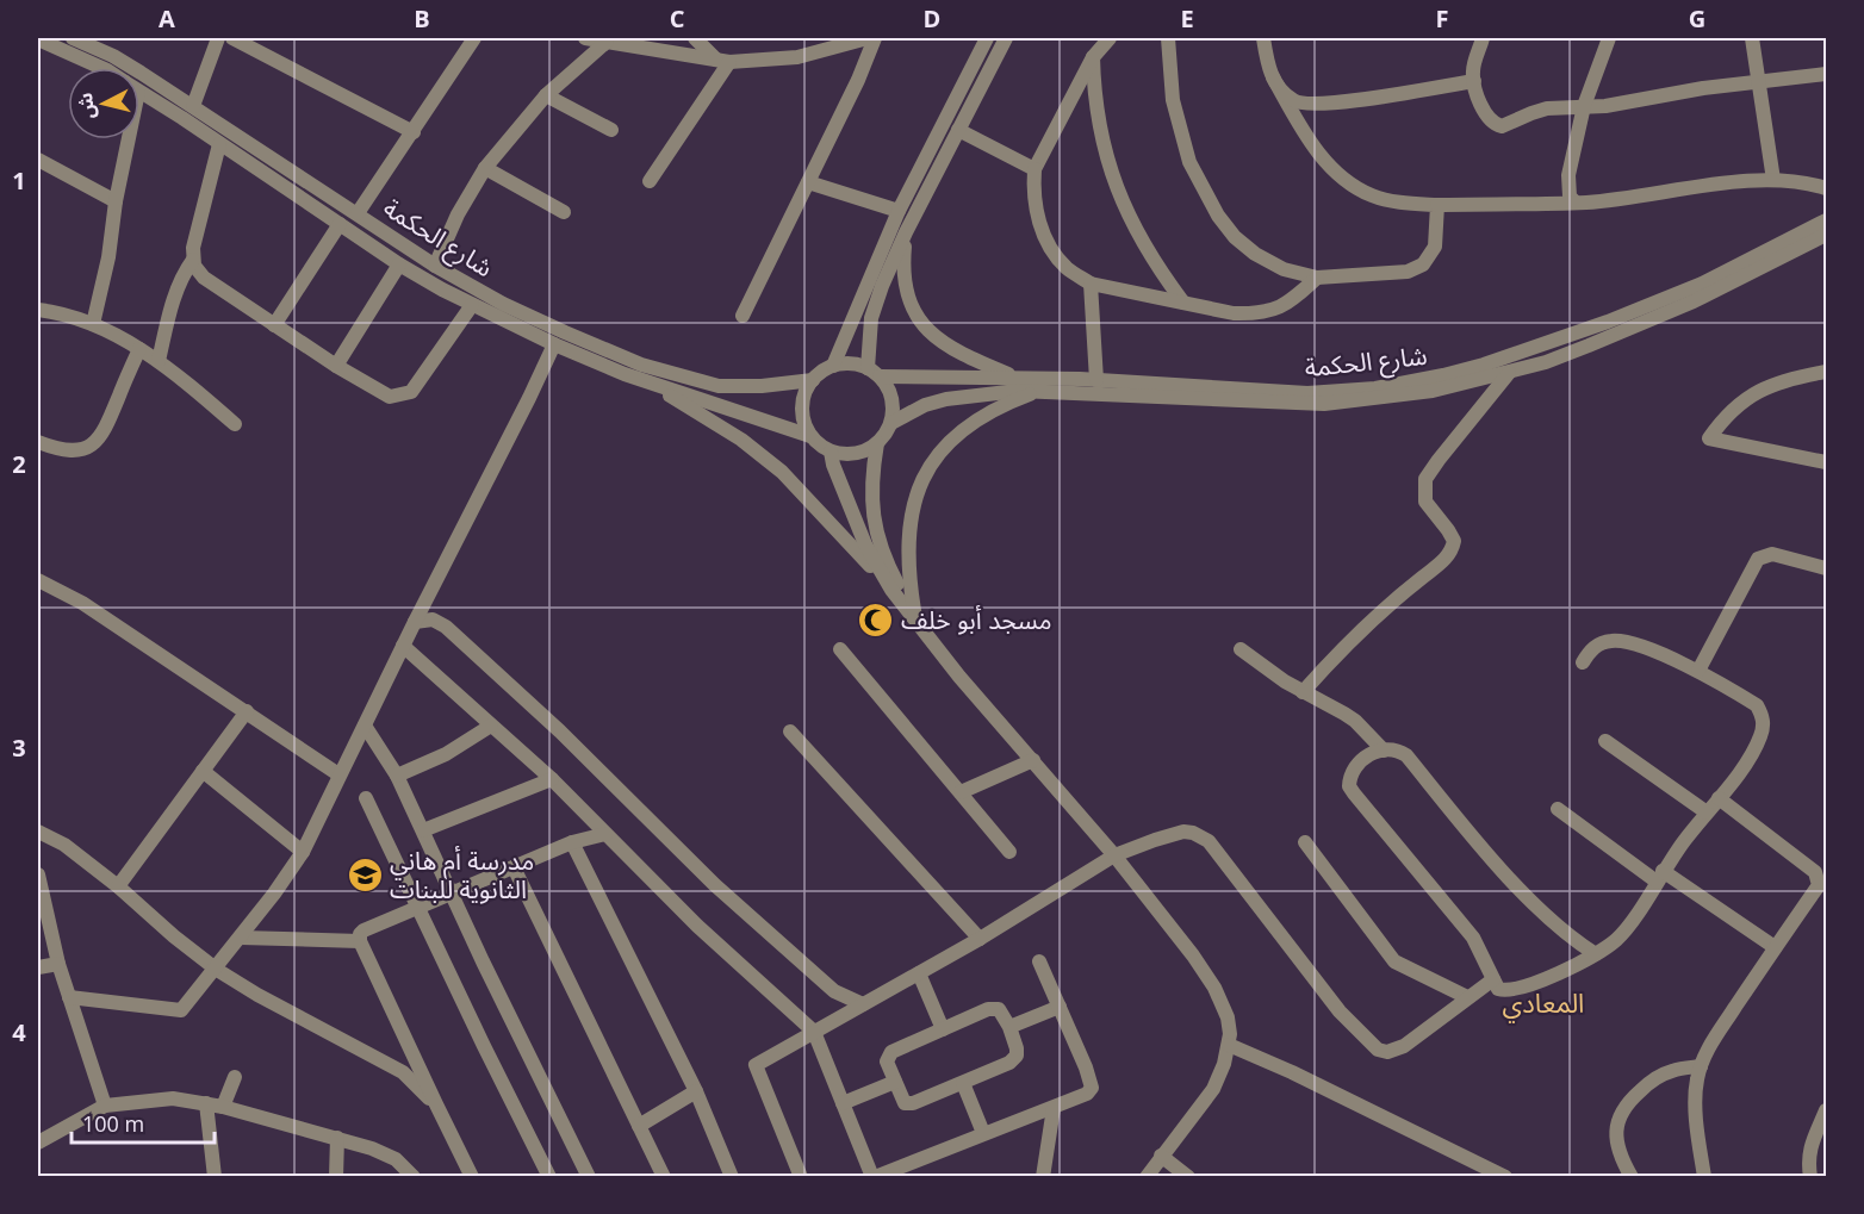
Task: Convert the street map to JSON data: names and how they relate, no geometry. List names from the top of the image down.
{
  "streets": {
    "street": ["شارع الحكمة"]
  },
  "districts": ["المعادي"],
  "places": {
    "mosque": ["مسجد أبو خلف"],
    "school or university": ["مدرسة أم هاني الثانوية للبنات"]
  },
  "scale_bar": "100 m",
  "north": "left",
  "grid": {
    "columns": [
      "A",
      "B",
      "C",
      "D",
      "E",
      "F",
      "G"
    ],
    "rows": [
      "1",
      "2",
      "3",
      "4"
    ]
  }
}
